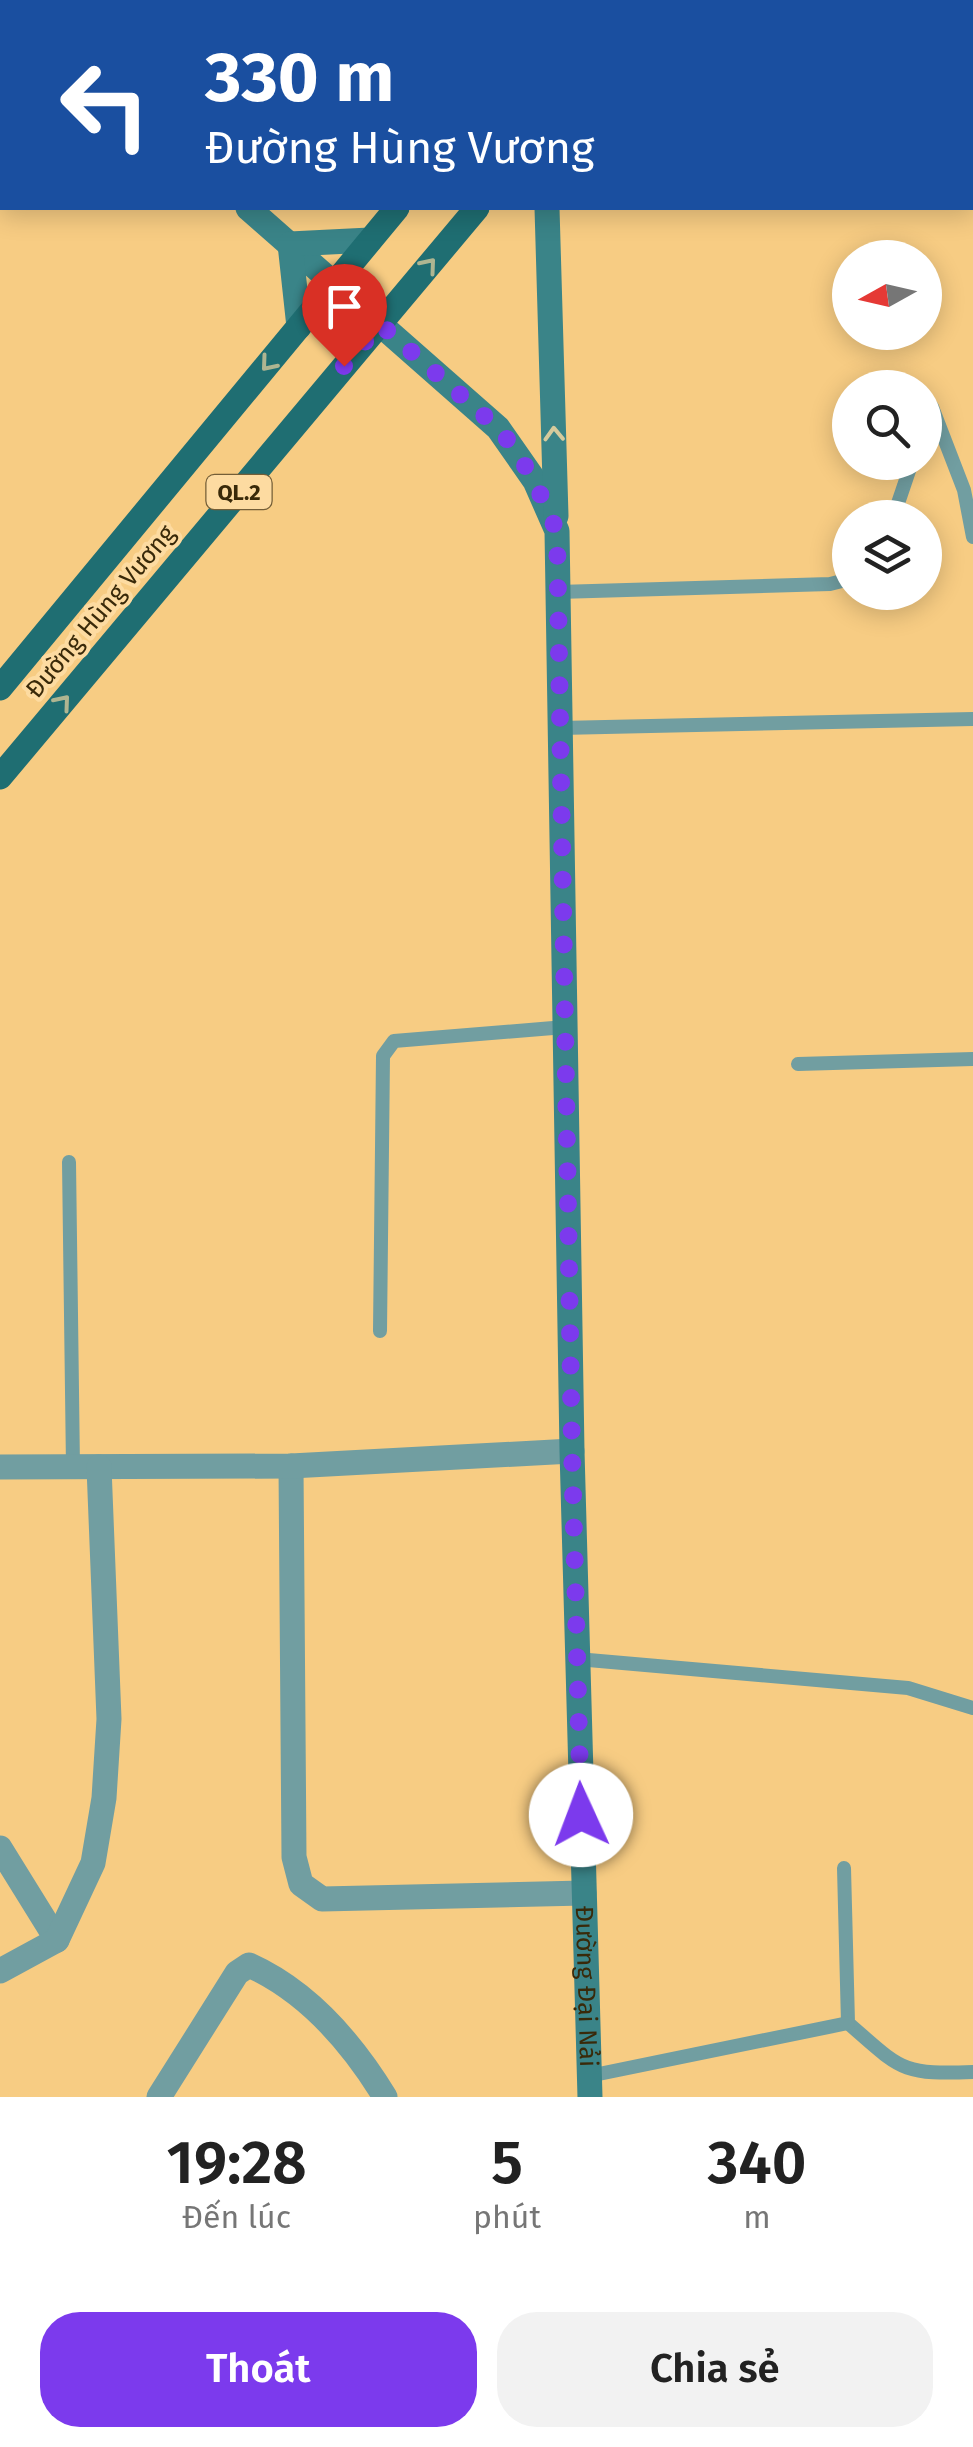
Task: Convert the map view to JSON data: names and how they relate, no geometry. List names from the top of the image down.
{
  "streets": {
    "main road": ["QL.2", "Đường Hùng Vương"],
    "street": ["Đường Đại Nải"]
  },
  "crossings": [
    ["Đường Hùng Vương", "Đường Đại Nải"]
  ],
  "north": "left",
  "page": {
    "turn": ["330 m", "Đường Hùng Vương"],
    "eta": [
      "19:28",
      "Đến lúc",
      "5",
      "phút",
      "340",
      "m"
    ],
    "buttons": ["Thoát", "Chia sẻ"]
  }
}
